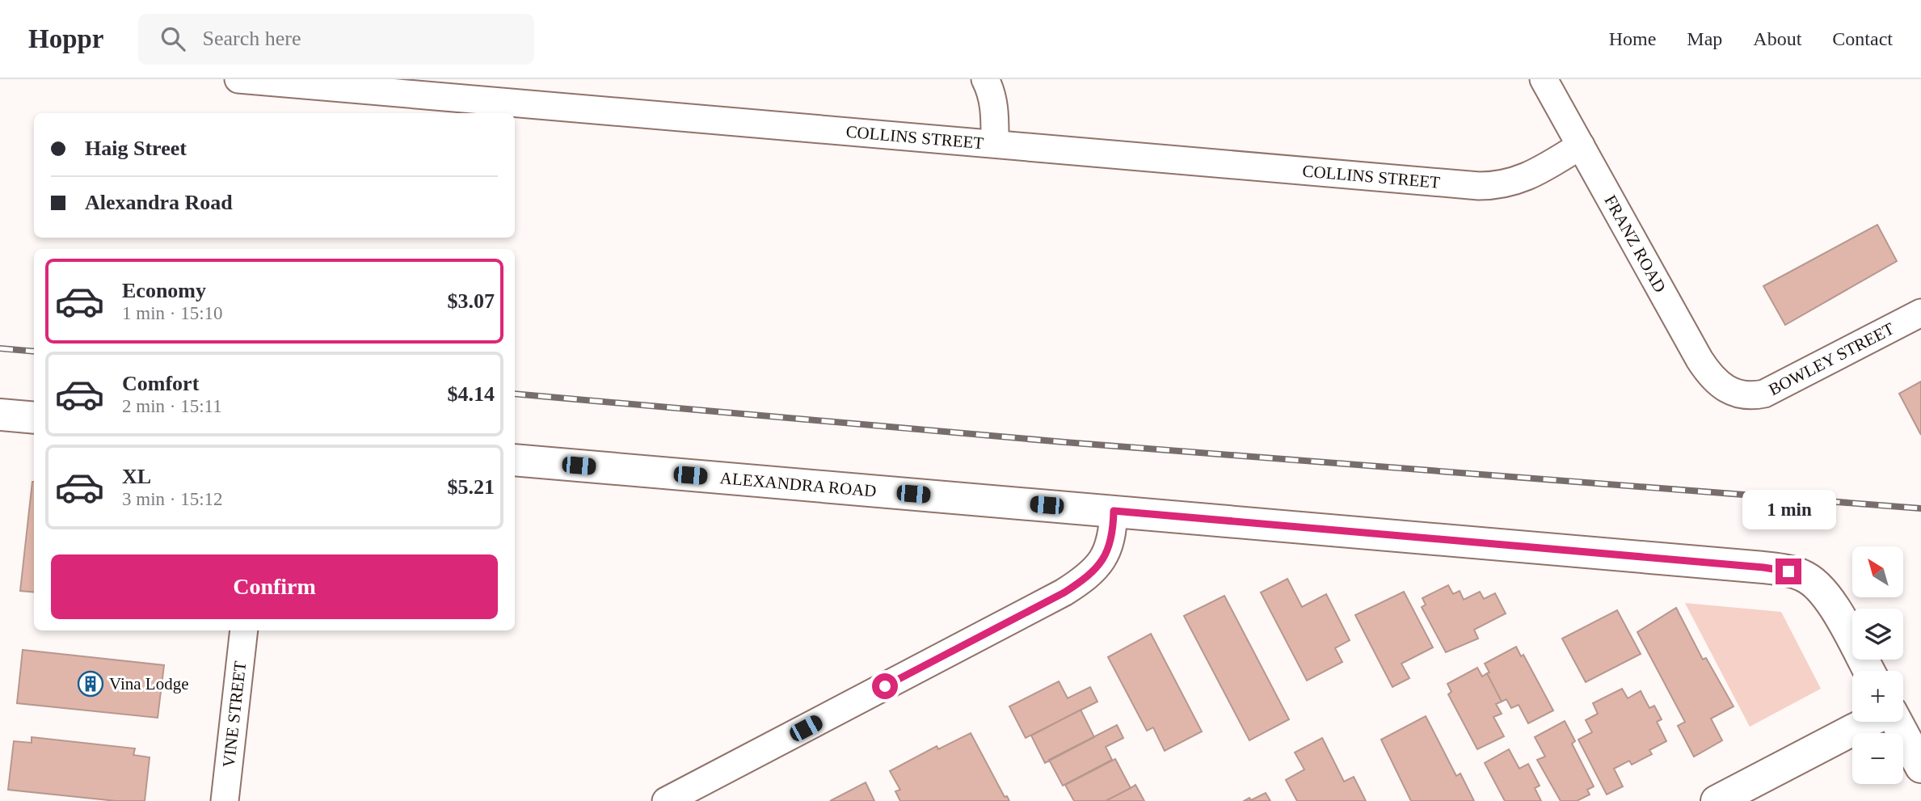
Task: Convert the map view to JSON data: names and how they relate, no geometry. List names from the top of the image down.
{
  "streets": {
    "street": [
      "COLLINS STREET",
      "FRANZ ROAD",
      "BOWLEY STREET",
      "ALEXANDRA ROAD",
      "VINE STREET"
    ]
  },
  "crossings": [
    ["COLLINS STREET", "FRANZ ROAD"],
    ["FRANZ ROAD", "BOWLEY STREET"]
  ],
  "places": {
    "building": ["Vina Lodge"]
  },
  "north": "top left",
  "page": {
    "header": "Hoppr",
    "search": "Search here",
    "nav": [
      "Home",
      "Map",
      "About",
      "Contact"
    ],
    "banner": ["Haig Street", "Alexandra Road"],
    "list": [
      {
        "name": "Economy",
        "note": "1 min · 15:10",
        "value": "$3.07"
      },
      {
        "name": "Comfort",
        "note": "2 min · 15:11",
        "value": "$4.14"
      },
      {
        "name": "XL",
        "note": "3 min · 15:12",
        "value": "$5.21"
      }
    ],
    "bubble": "1 min",
    "buttons": "Confirm",
    "map_buttons": ["+", "−"]
  }
}
